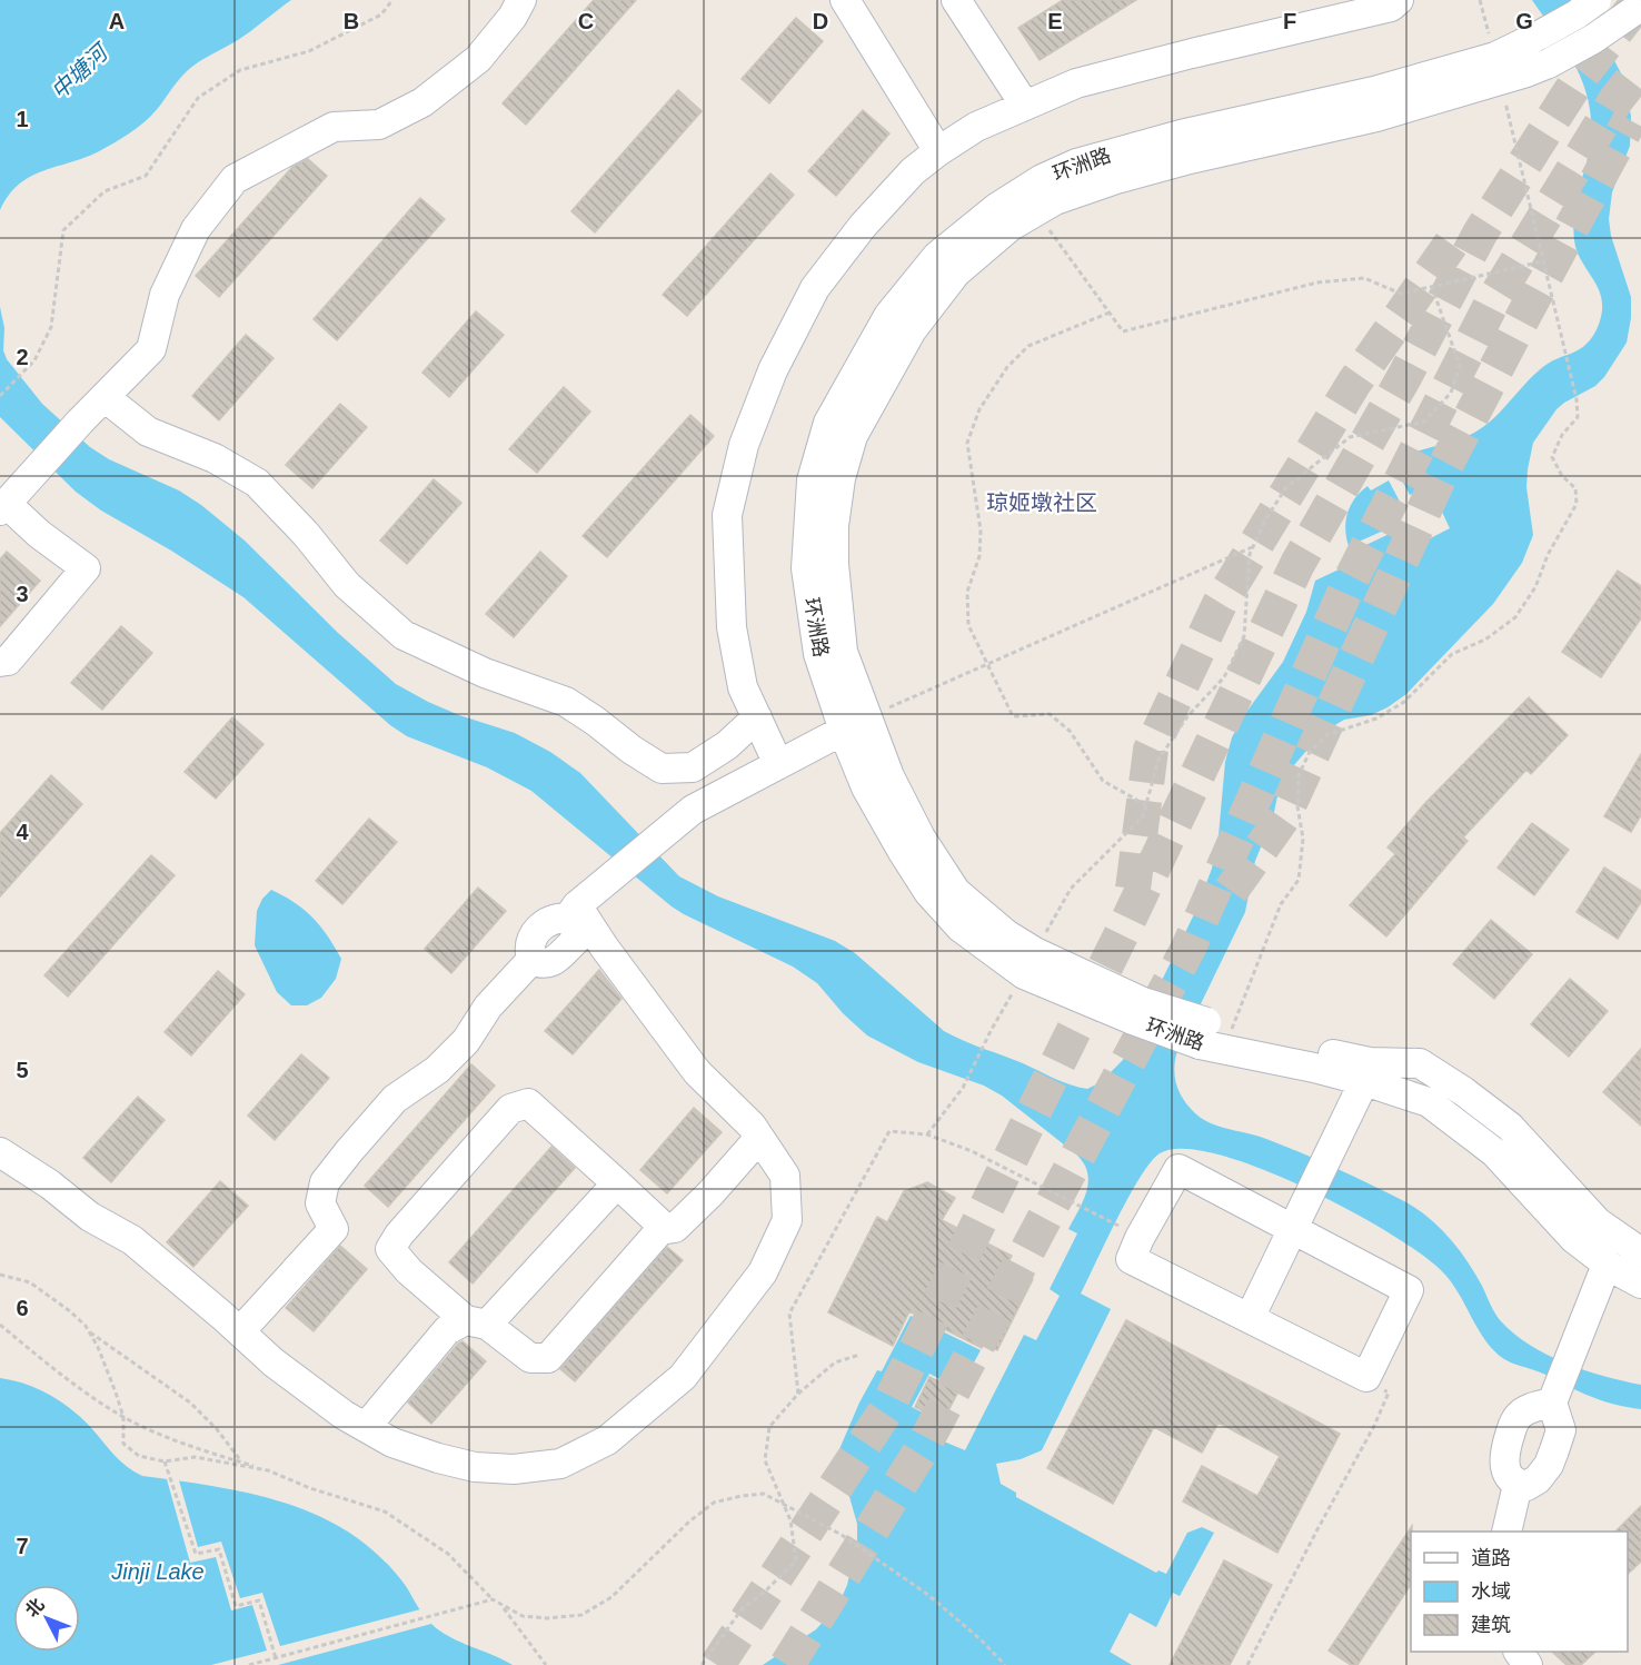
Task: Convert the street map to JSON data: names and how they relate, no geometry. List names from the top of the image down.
{
  "streets": {
    "street": ["环洲路"]
  },
  "districts": ["琼姬墩社区"],
  "water": ["中塘河", "Jinji Lake"],
  "legend": ["道路", "水域", "建筑"],
  "north": "top left",
  "grid": {
    "columns": [
      "A",
      "B",
      "C",
      "D",
      "E",
      "F",
      "G"
    ],
    "rows": [
      "1",
      "2",
      "3",
      "4",
      "5",
      "6",
      "7"
    ]
  }
}
